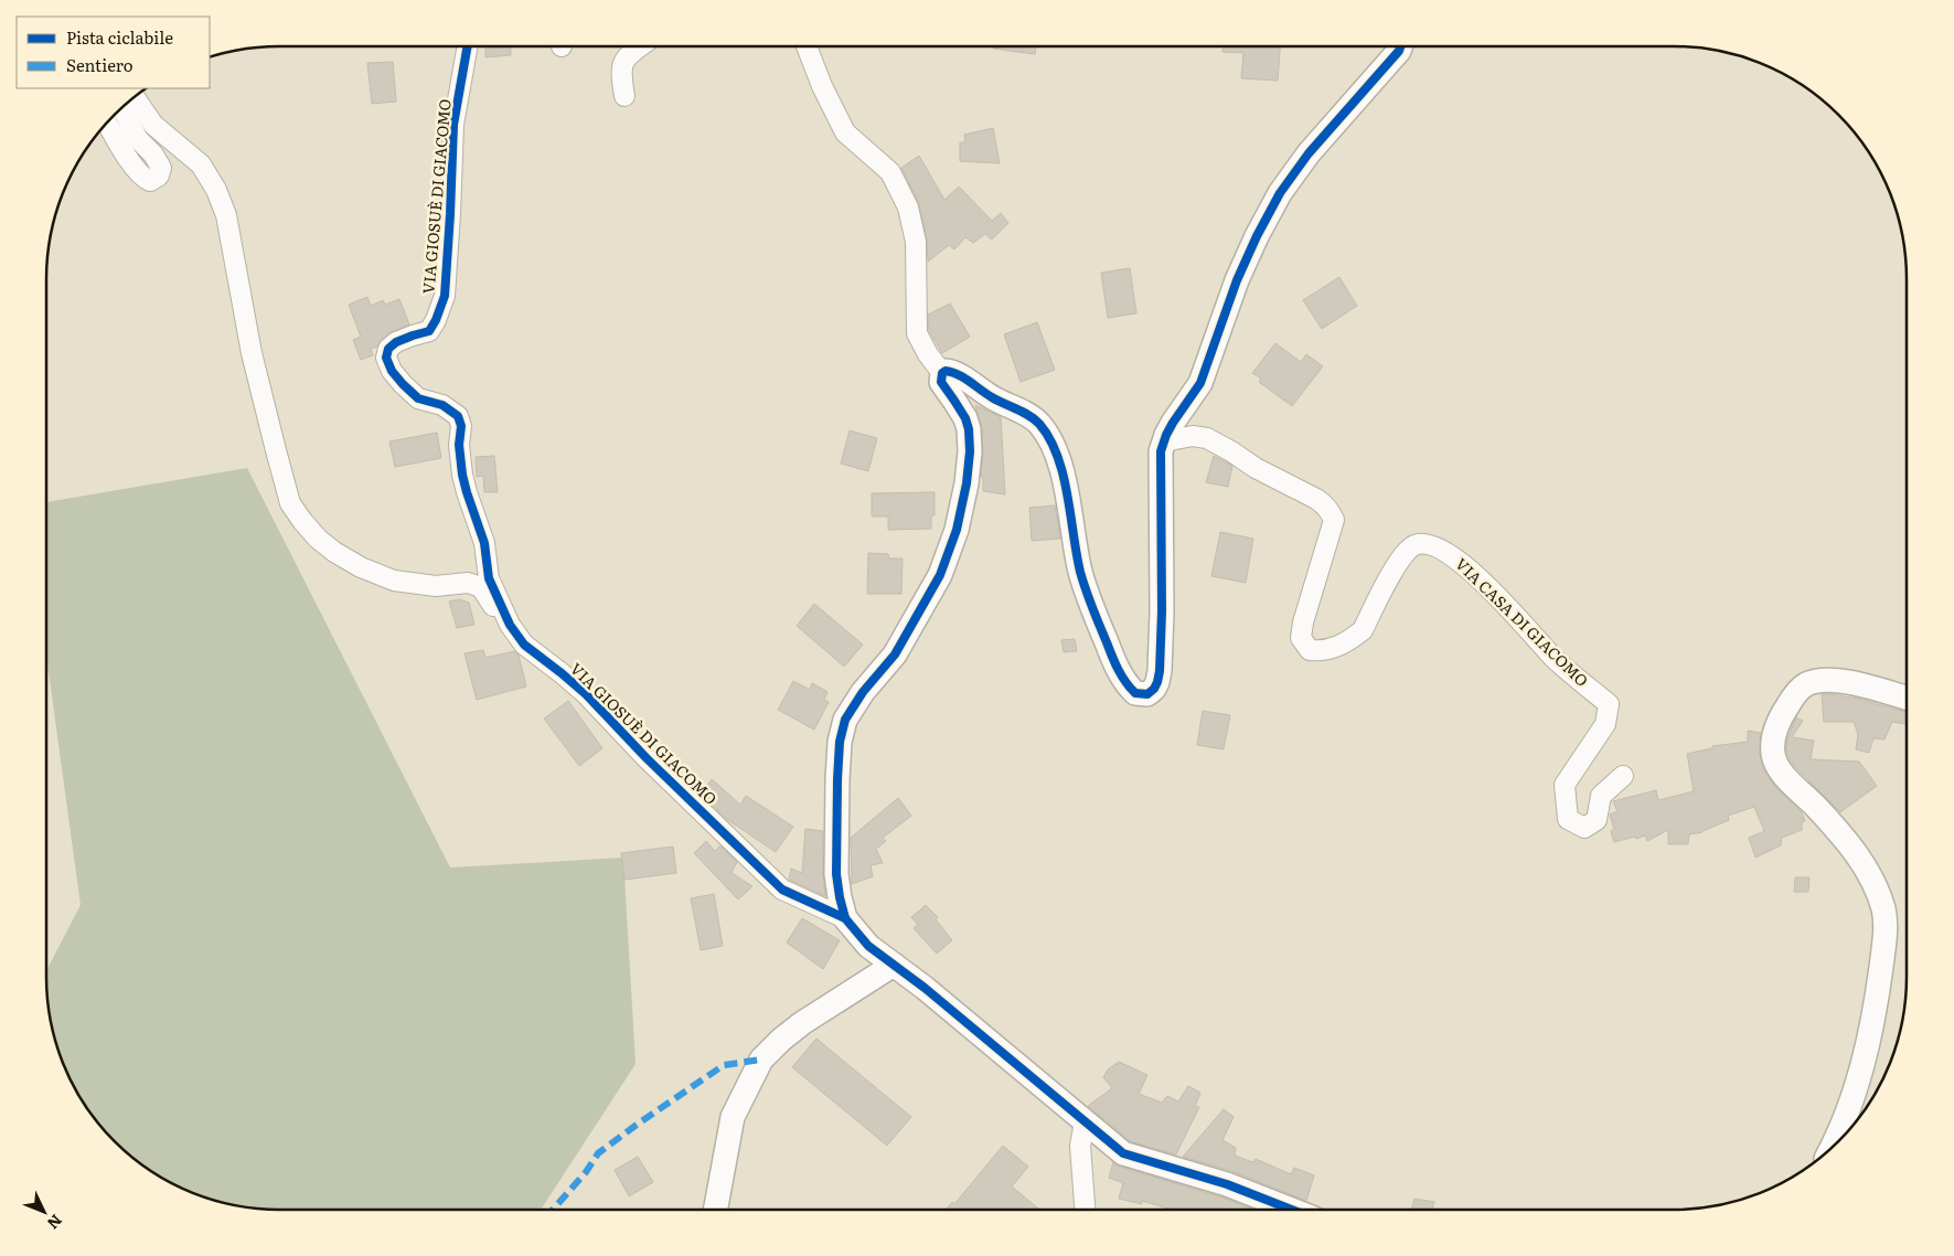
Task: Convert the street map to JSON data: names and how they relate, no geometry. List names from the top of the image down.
{
  "streets": {
    "street": ["VIA GIOSUÈ DI GIACOMO", "VIA CASA DI GIACOMO"]
  },
  "legend": ["Pista ciclabile", "Sentiero"],
  "north": "bottom right"
}
